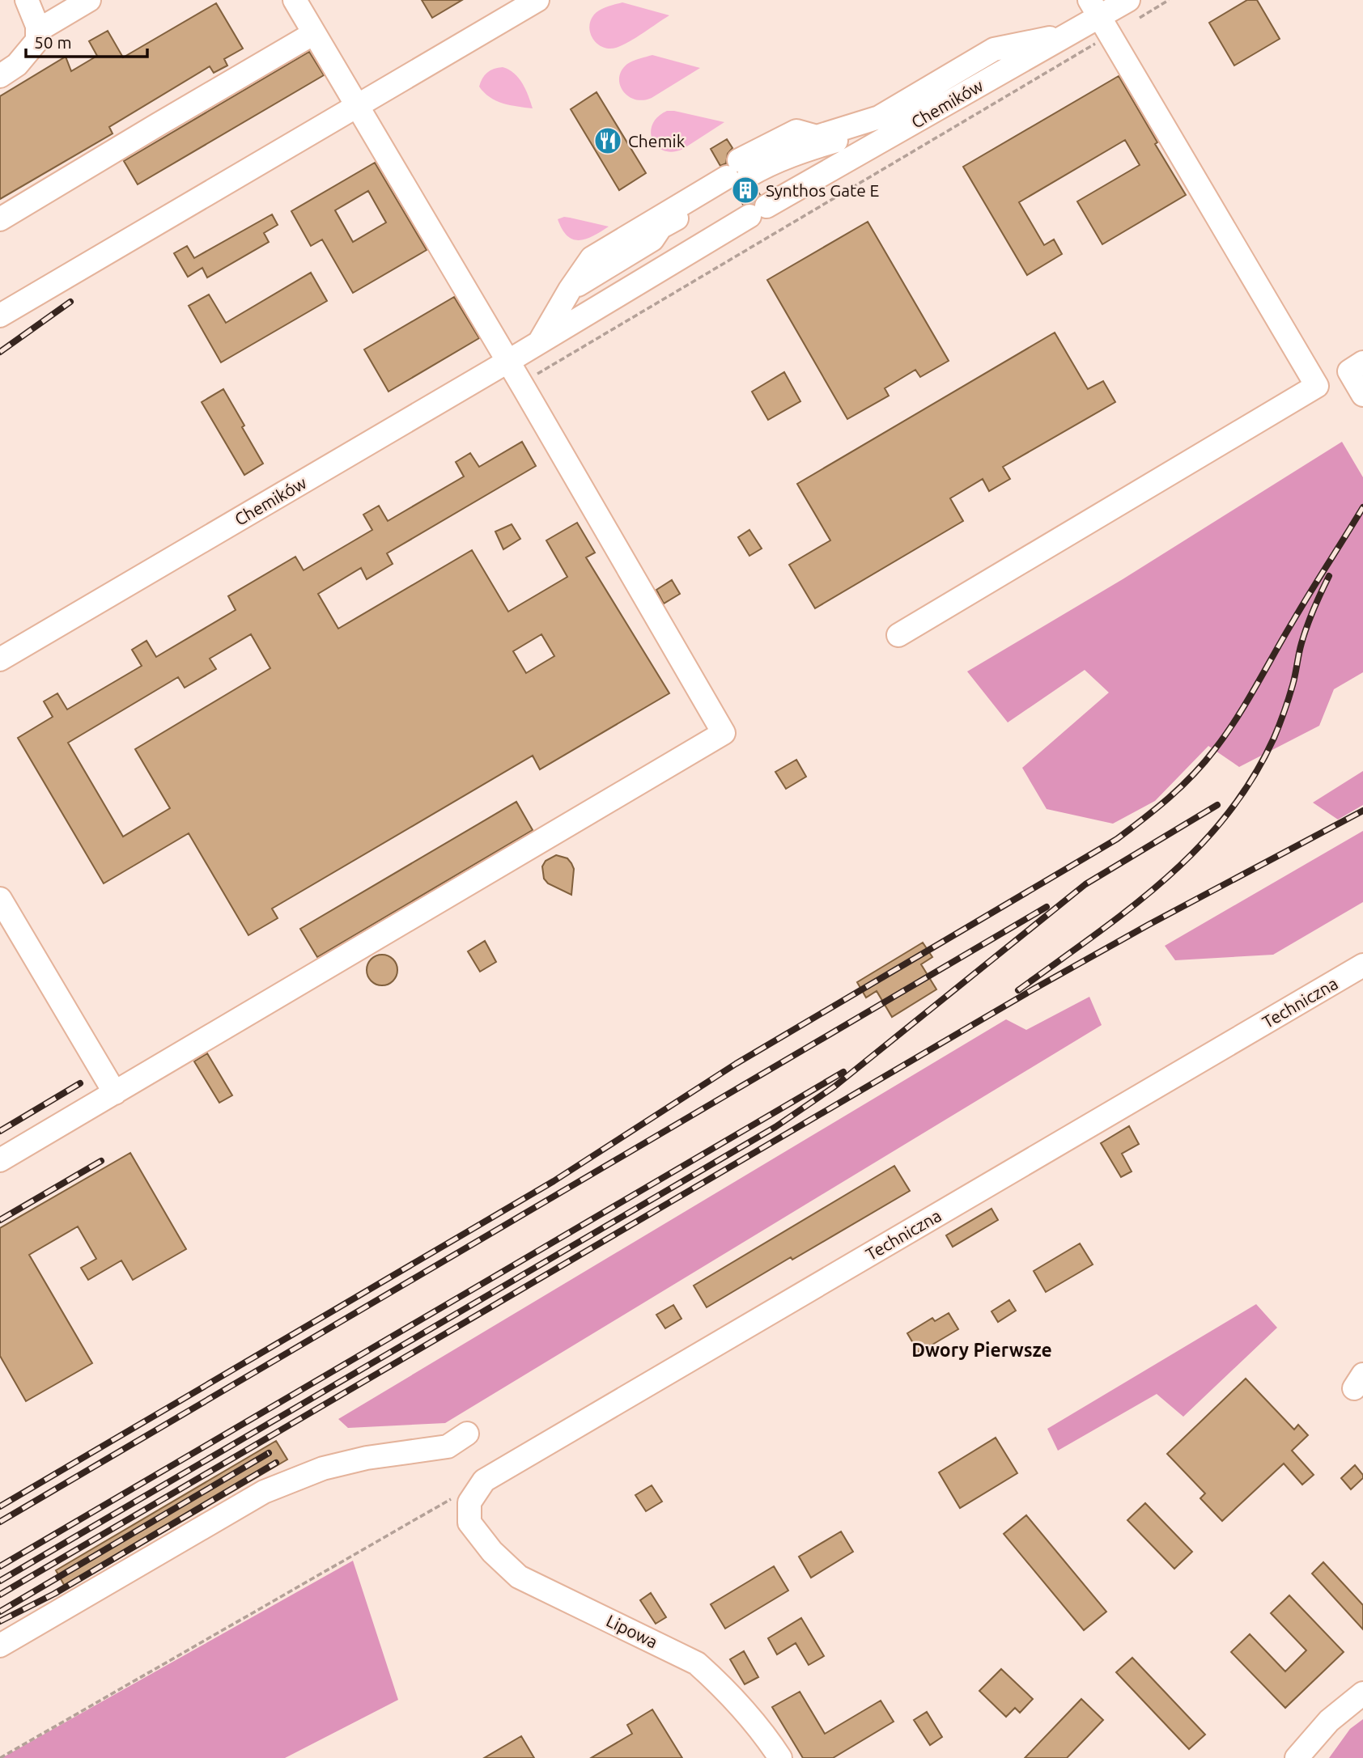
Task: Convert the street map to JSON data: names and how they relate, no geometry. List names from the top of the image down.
{
  "streets": {
    "street": ["Chemików", "Techniczna", "Lipowa"]
  },
  "crossings": [
    ["Techniczna", "Lipowa"]
  ],
  "districts": ["Dwory Pierwsze"],
  "places": {
    "restaurant": ["Chemik"],
    "building": ["Synthos Gate E"]
  },
  "scale_bar": "50 m"
}
